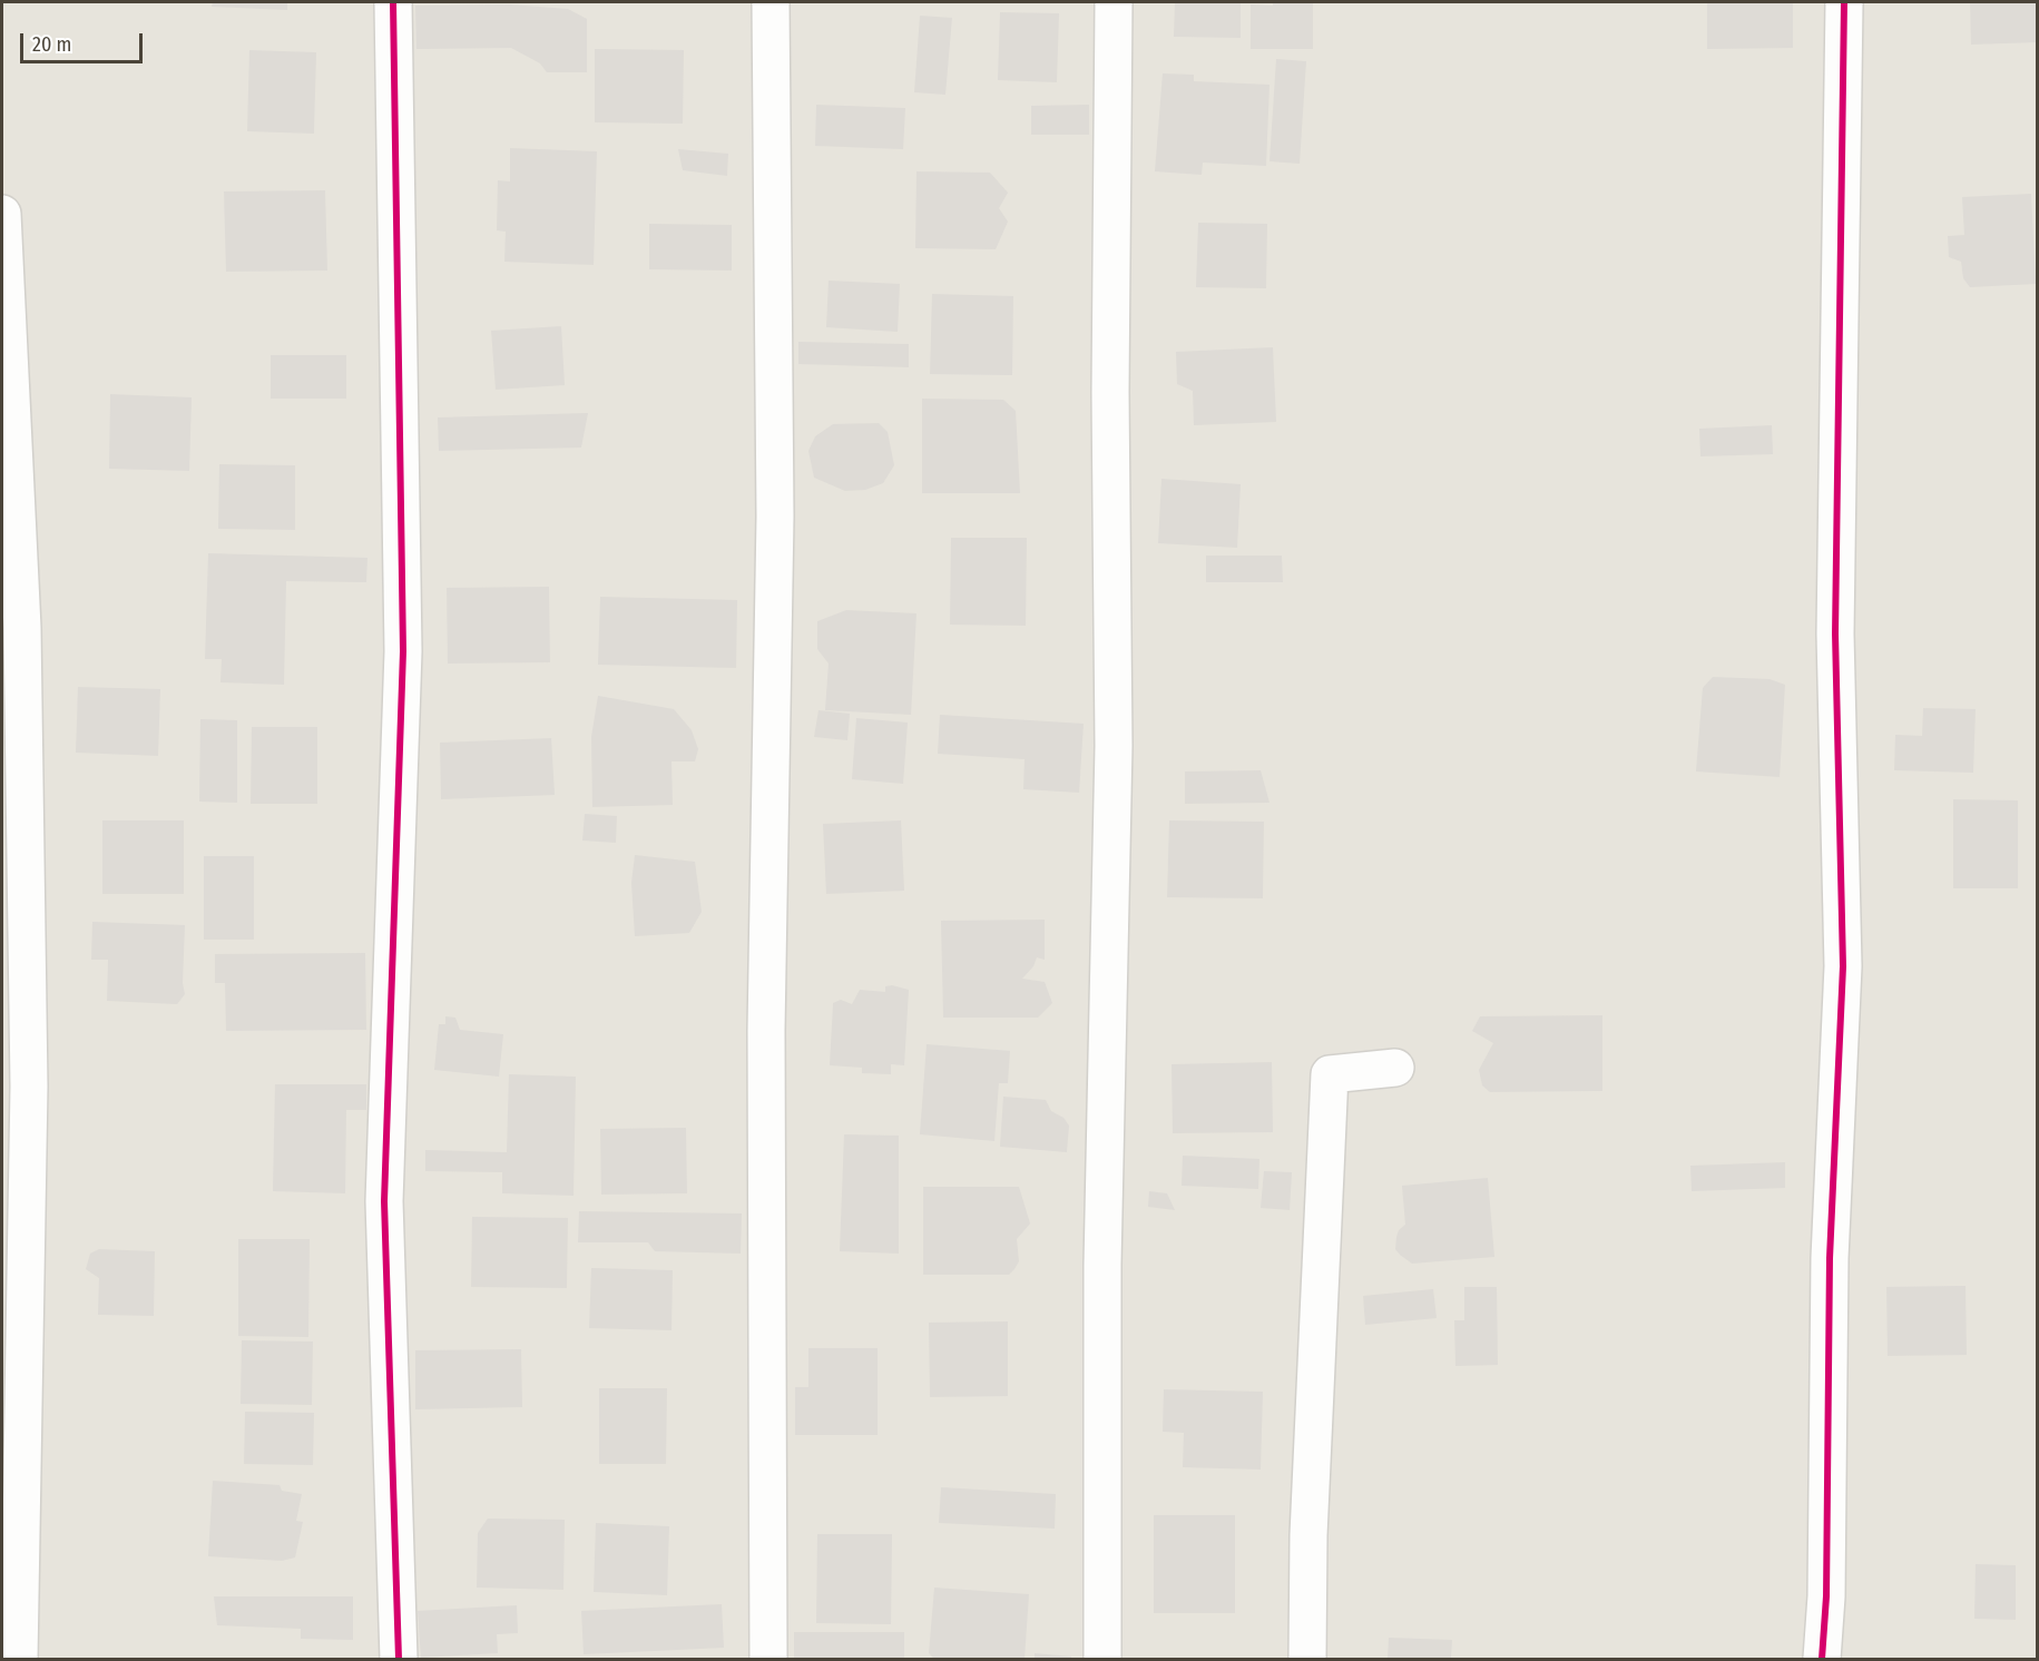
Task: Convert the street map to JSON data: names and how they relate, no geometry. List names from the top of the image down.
{
  "scale_bar": "20 m"
}
